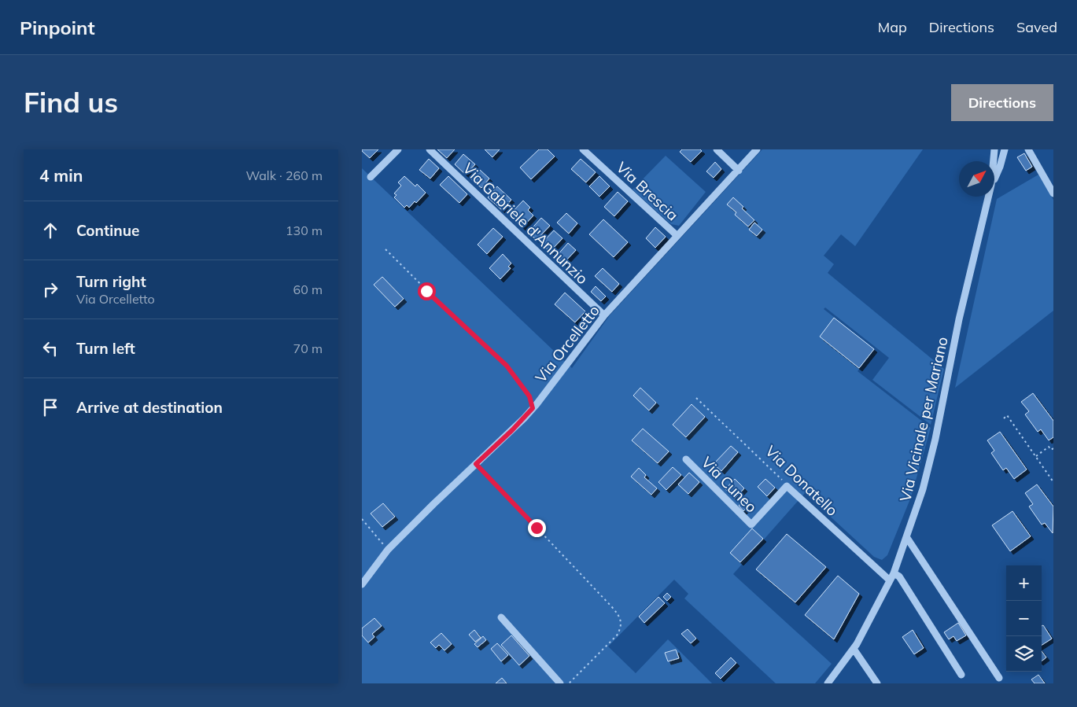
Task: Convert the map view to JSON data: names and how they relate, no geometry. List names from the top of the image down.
{
  "streets": {
    "street": [
      "Via Brescia",
      "Via Gabriele d'Annunzio",
      "Via Orcelletto",
      "Via Vicinale per Mariano",
      "Via Donatello",
      "Via Cuneo"
    ]
  },
  "crossings": [
    ["Via Brescia", "Via Orcelletto"],
    ["Via Gabriele d'Annunzio", "Via Orcelletto"],
    ["Via Vicinale per Mariano", "Via Donatello"],
    ["Via Donatello", "Via Cuneo"]
  ],
  "north": "top right",
  "page": {
    "header": "Pinpoint",
    "nav": ["Map", "Directions", "Saved"],
    "buttons": "Directions",
    "title": "Find us",
    "heading": ["4 min", "Walk · 260 m"],
    "list": [
      ["Continue", "130 m"],
      ["Turn right", "Via Orcelletto", "60 m"],
      ["Turn left", "70 m"],
      "Arrive at destination"
    ],
    "map_buttons": ["+", "−"]
  }
}
